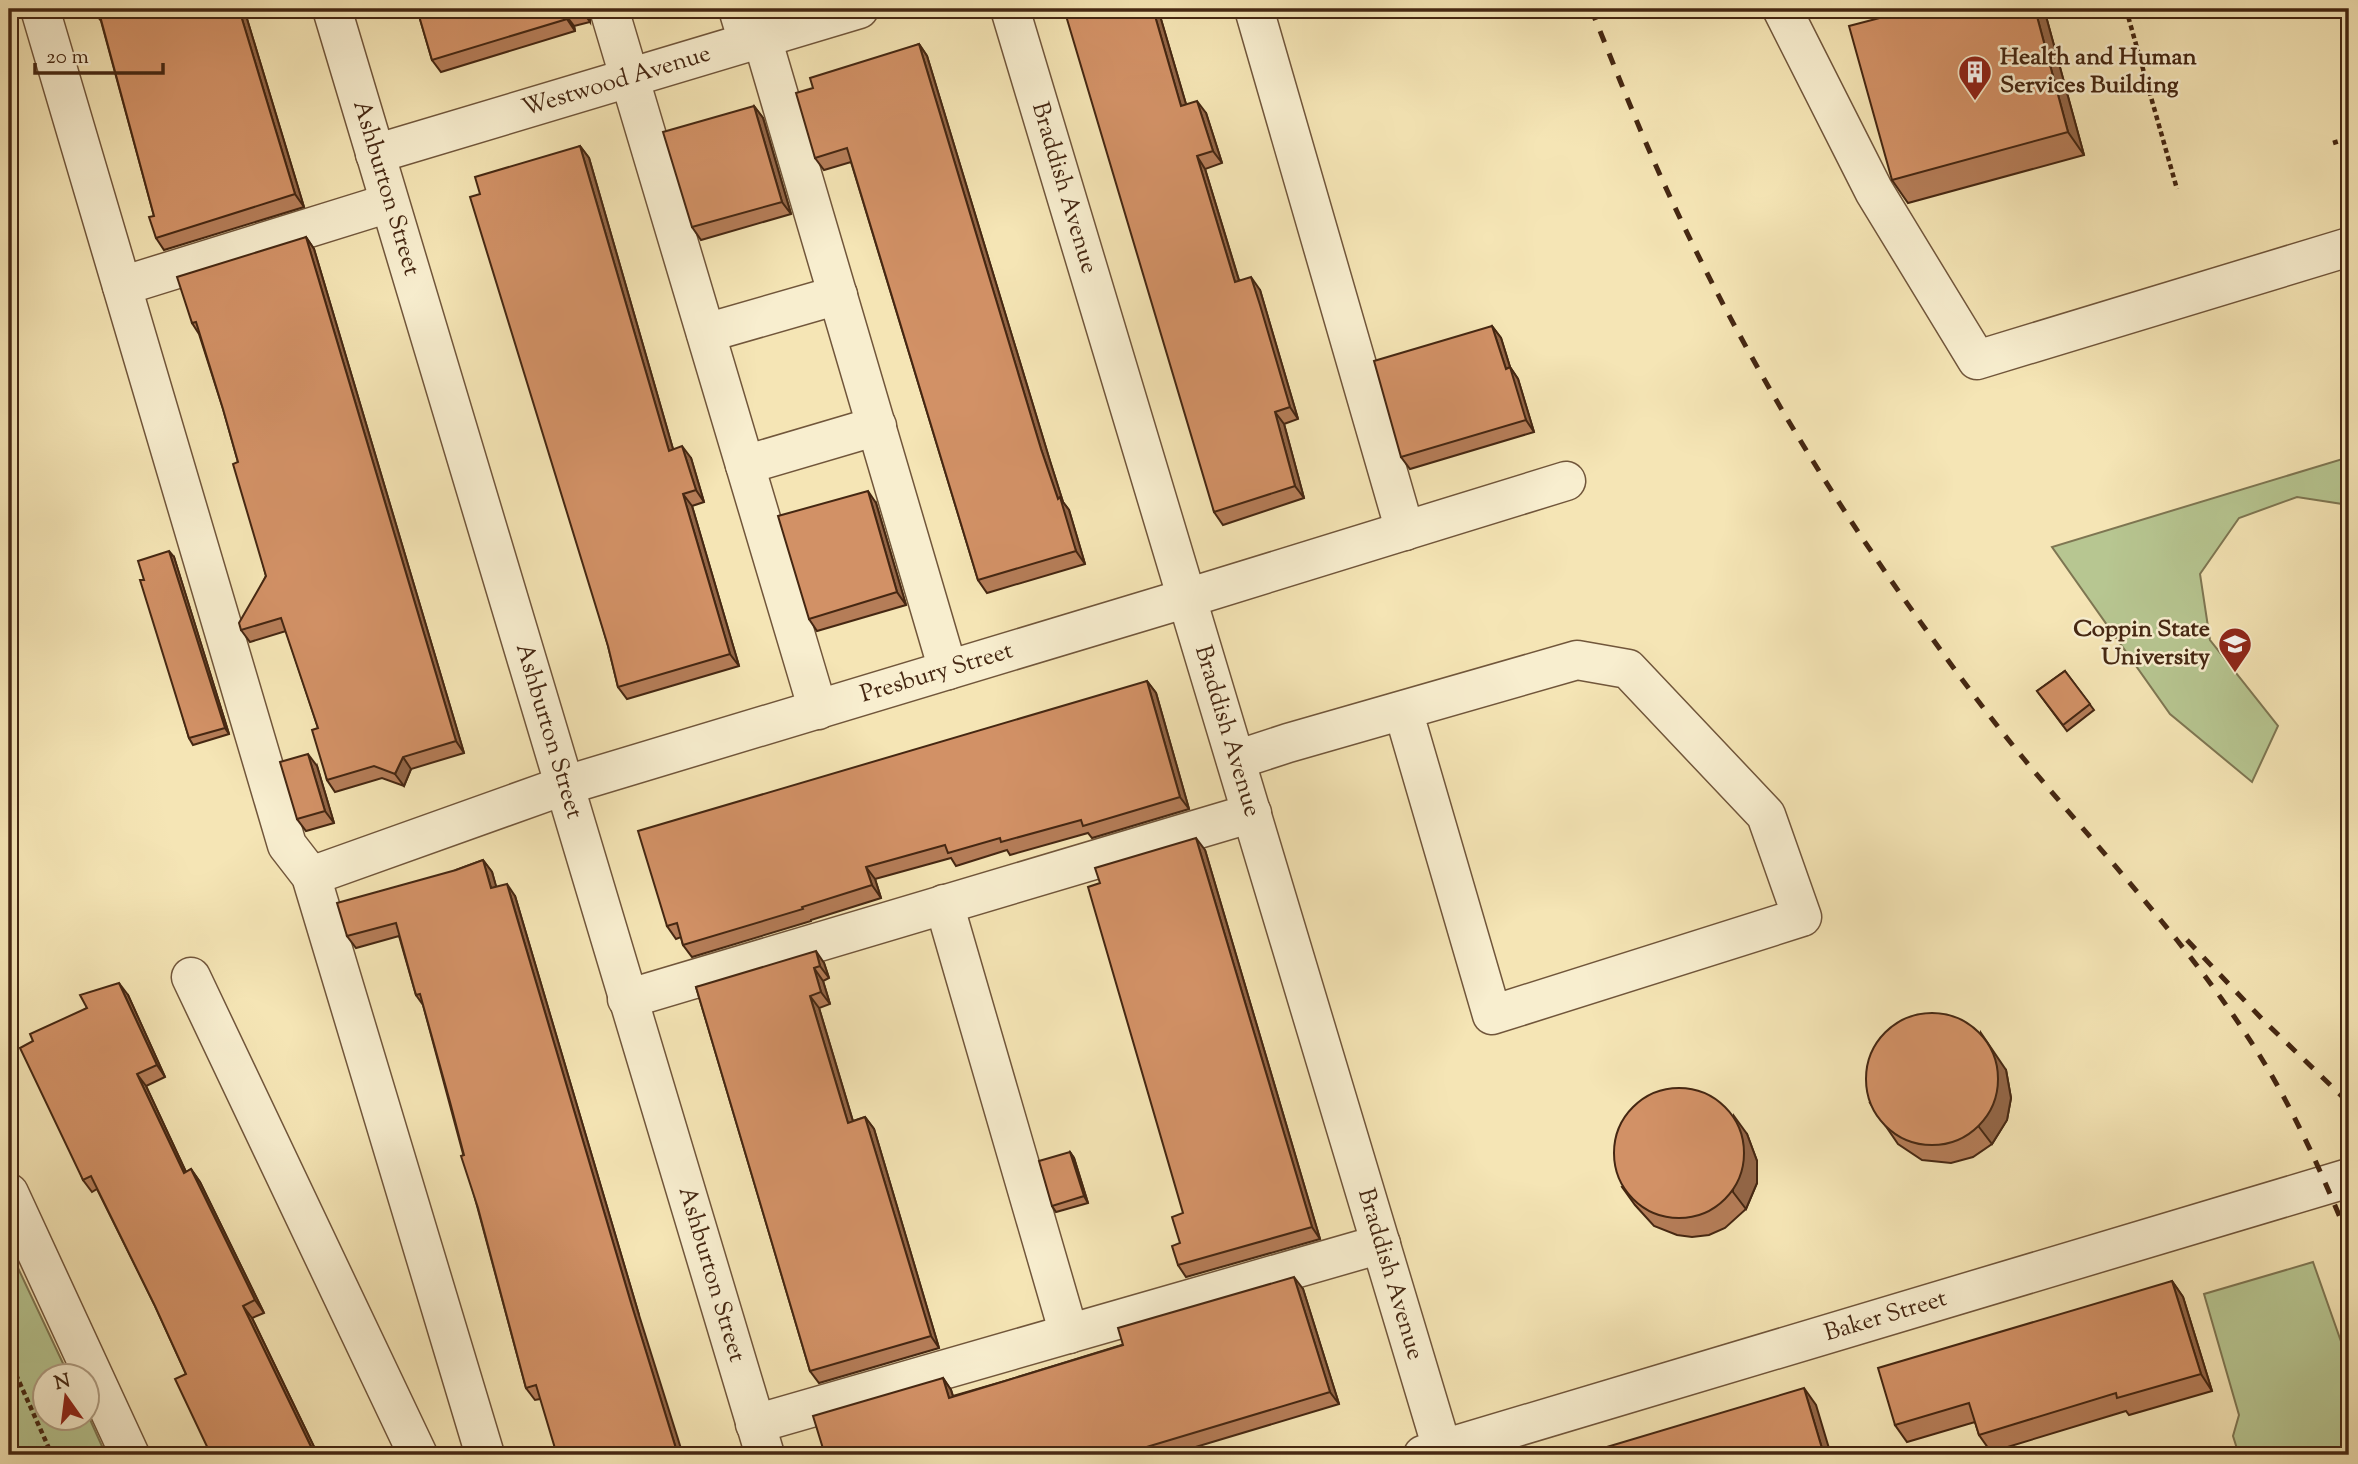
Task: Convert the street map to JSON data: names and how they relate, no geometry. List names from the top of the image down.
{
  "streets": {
    "street": [
      "Westwood Avenue",
      "Ashburton Street",
      "Braddish Avenue",
      "Presbury Street",
      "Baker Street"
    ]
  },
  "crossings": [
    ["Westwood Avenue", "Ashburton Street"],
    ["Ashburton Street", "Presbury Street"],
    ["Braddish Avenue", "Presbury Street"],
    ["Braddish Avenue", "Baker Street"]
  ],
  "places": {
    "building": ["Health and Human Services Building"],
    "school or university": ["Coppin State University"]
  },
  "scale_bar": "20 m",
  "north": "top"
}
